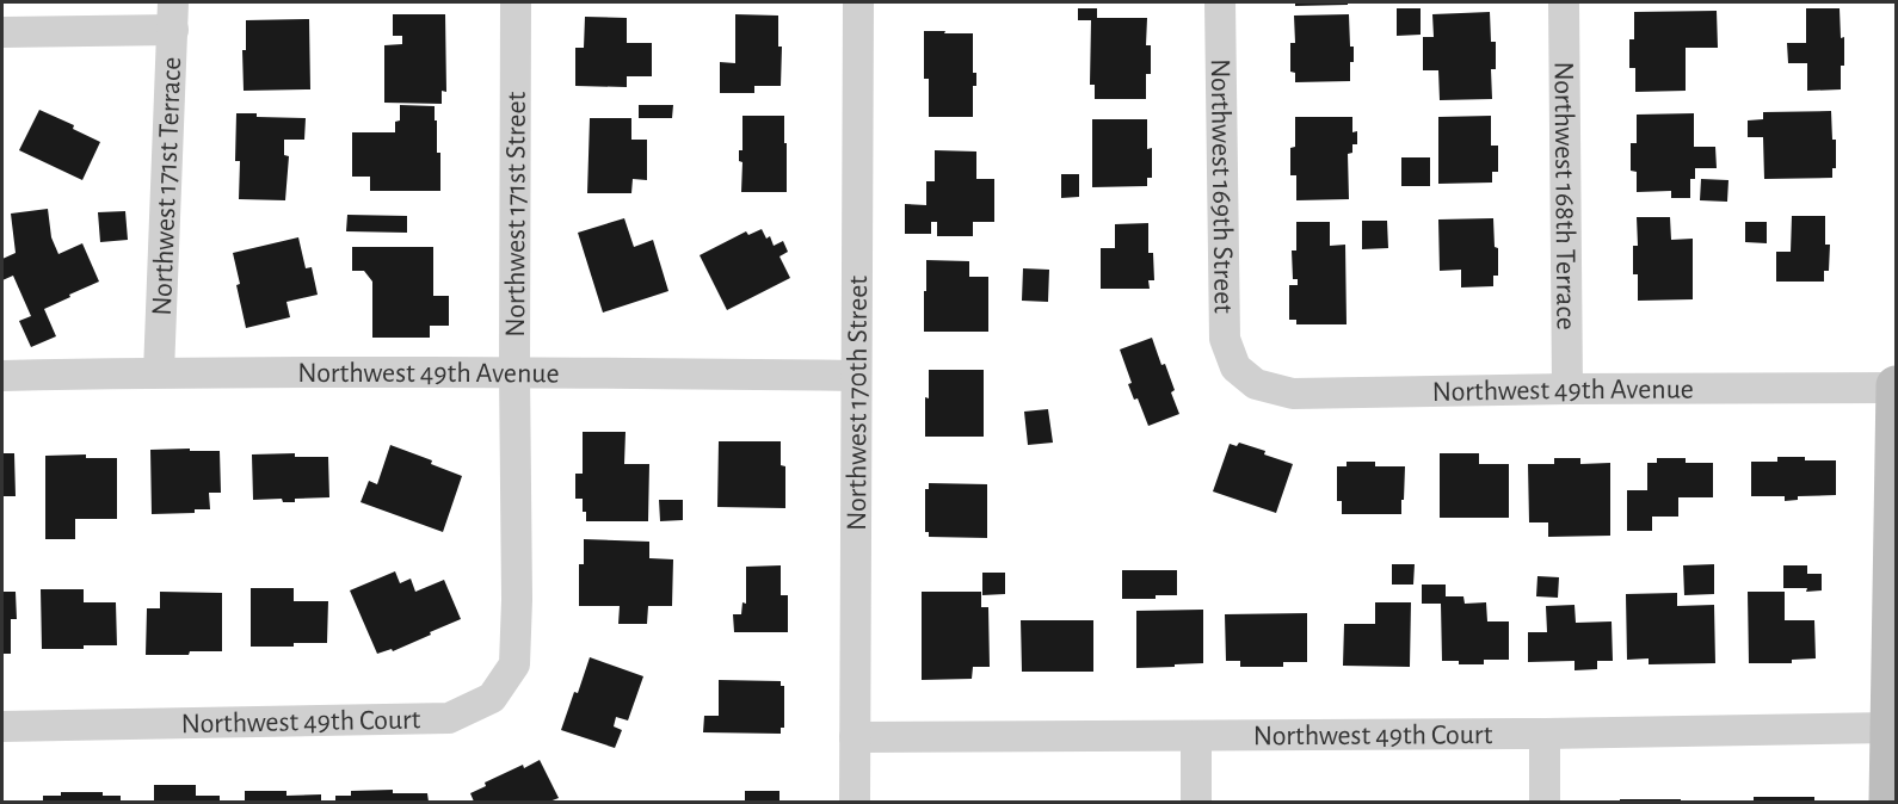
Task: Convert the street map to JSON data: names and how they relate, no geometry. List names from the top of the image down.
{
  "streets": {
    "street": [
      "Northwest 169th Street",
      "Northwest 171st Terrace",
      "Northwest 168th Terrace",
      "Northwest 171st Street",
      "Northwest 49th Avenue",
      "Northwest 170th Street",
      "Northwest 49th Court"
    ]
  },
  "crossings": [
    ["Northwest 169th Street", "Northwest 49th Avenue"],
    ["Northwest 171st Terrace", "Northwest 49th Avenue"],
    ["Northwest 168th Terrace", "Northwest 49th Avenue"],
    ["Northwest 171st Street", "Northwest 49th Avenue"],
    ["Northwest 171st Street", "Northwest 49th Court"],
    ["Northwest 49th Avenue", "Northwest 170th Street"],
    ["Northwest 170th Street", "Northwest 49th Court"]
  ]
}
